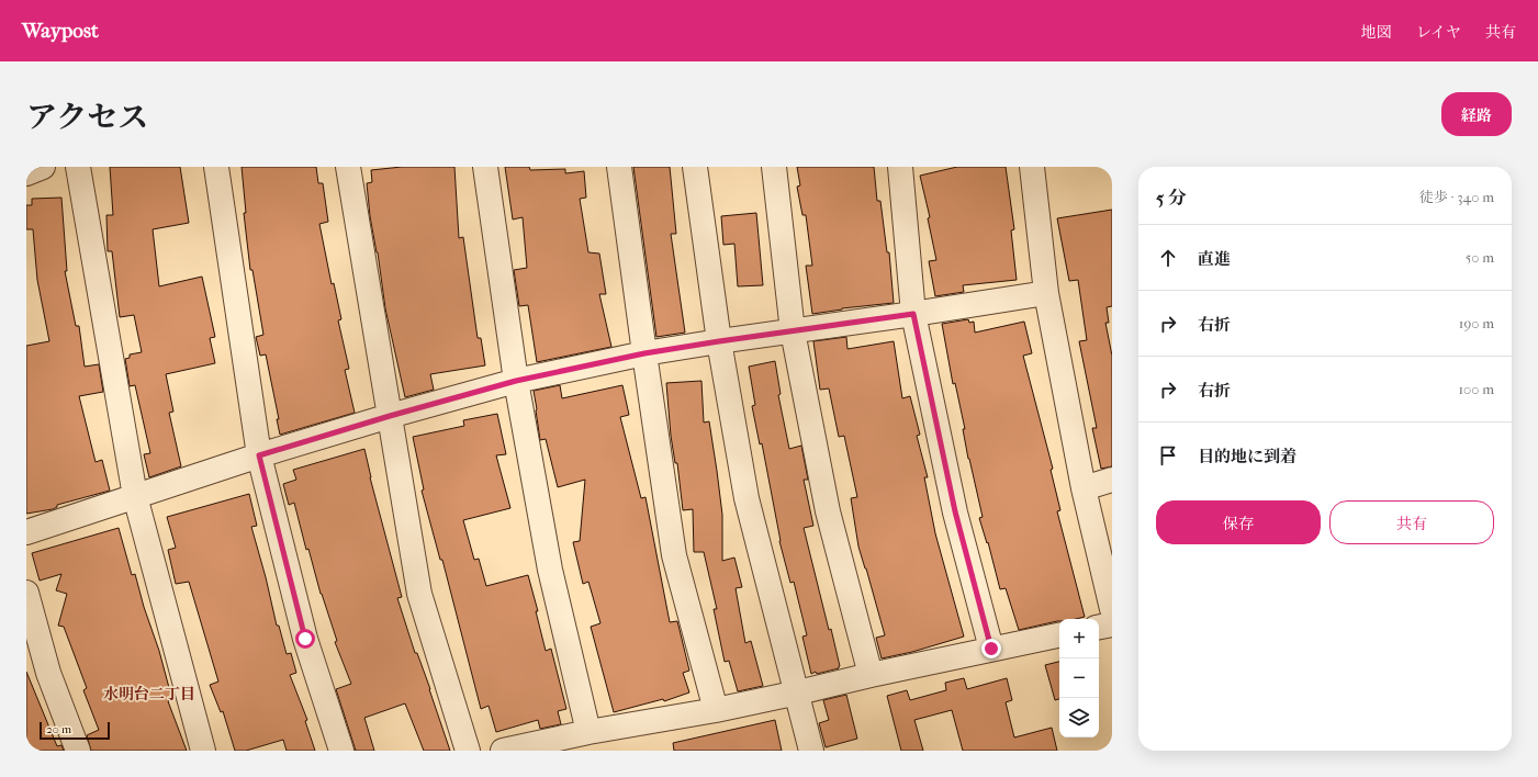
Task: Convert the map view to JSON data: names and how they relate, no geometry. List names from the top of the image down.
{
  "districts": ["水明台二丁目"],
  "scale_bar": "20 m",
  "page": {
    "header": "Waypost",
    "nav": ["地図", "レイヤ", "共有"],
    "title": "アクセス",
    "buttons": [
      "経路",
      ["保存", "共有"]
    ],
    "heading": ["5 分", "徒歩 · 340 m"],
    "list": [
      ["直進", "50 m"],
      ["右折", "190 m"],
      ["右折", "100 m"],
      "目的地に到着"
    ],
    "map_buttons": ["+", "−"],
    "scale": "20 m"
  }
}
